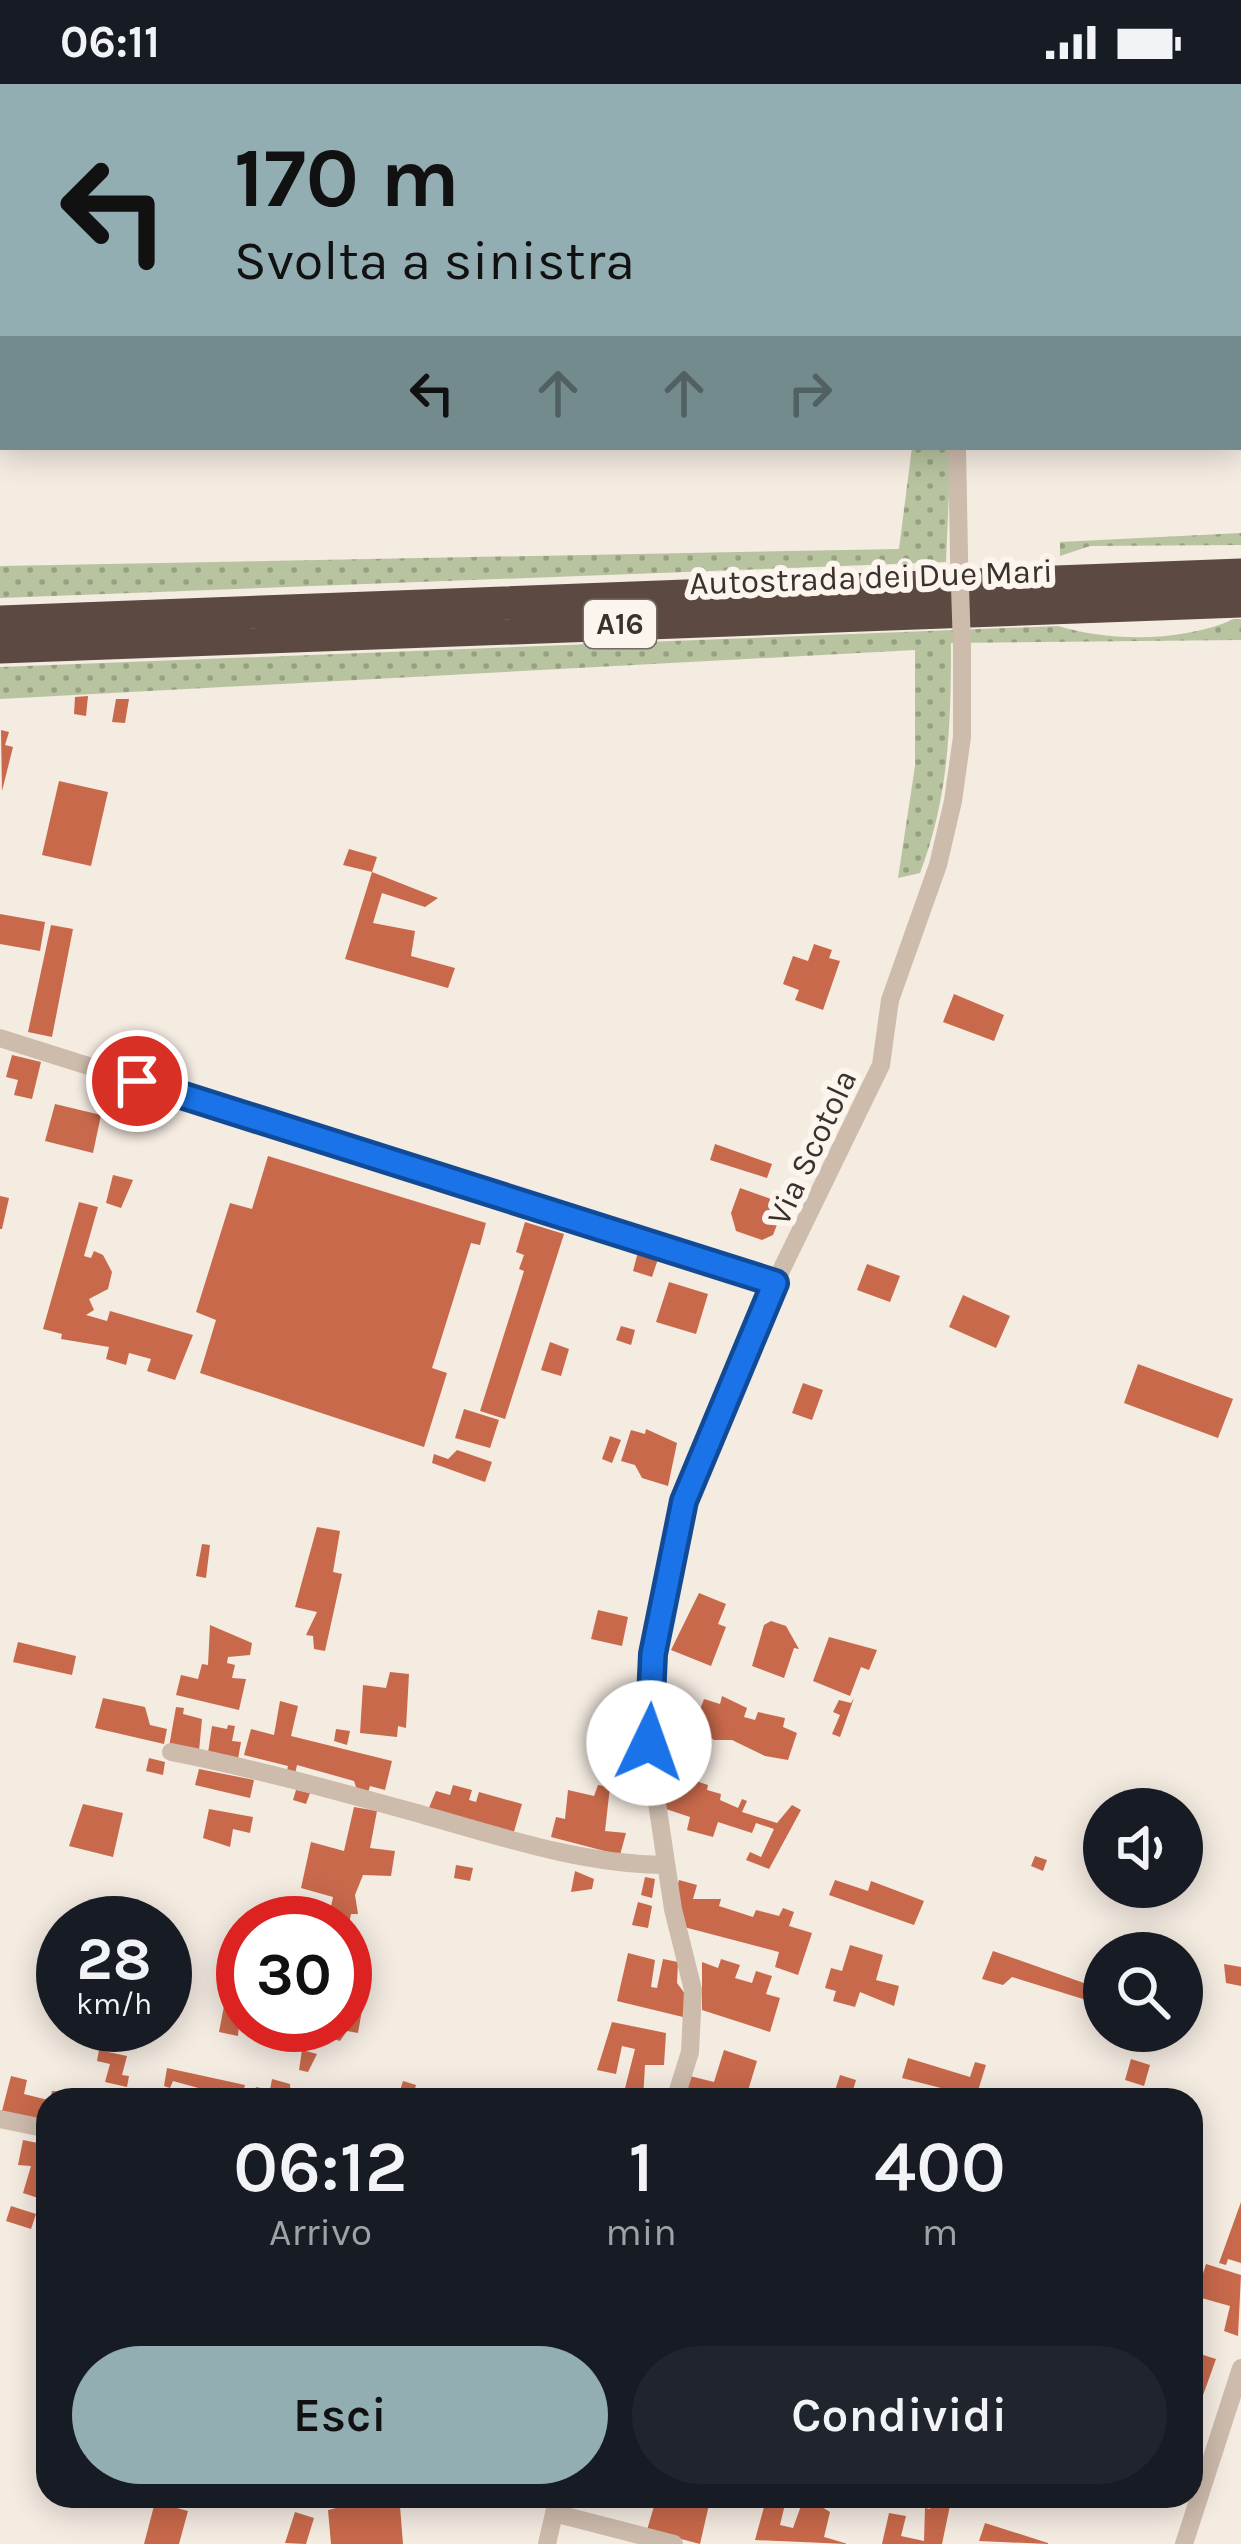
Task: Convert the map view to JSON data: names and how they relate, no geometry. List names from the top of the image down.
{
  "streets": {
    "highway": ["Autostrada dei Due Mari", "A16"],
    "street": ["Via Scotola"]
  },
  "page": {
    "status": "06:11",
    "turn": ["170 m", "Svolta a sinistra"],
    "speed": "28 km/h",
    "limit": "30",
    "eta": [
      "06:12",
      "Arrivo",
      "1",
      "min",
      "400",
      "m"
    ],
    "buttons": ["Esci", "Condividi"]
  }
}
